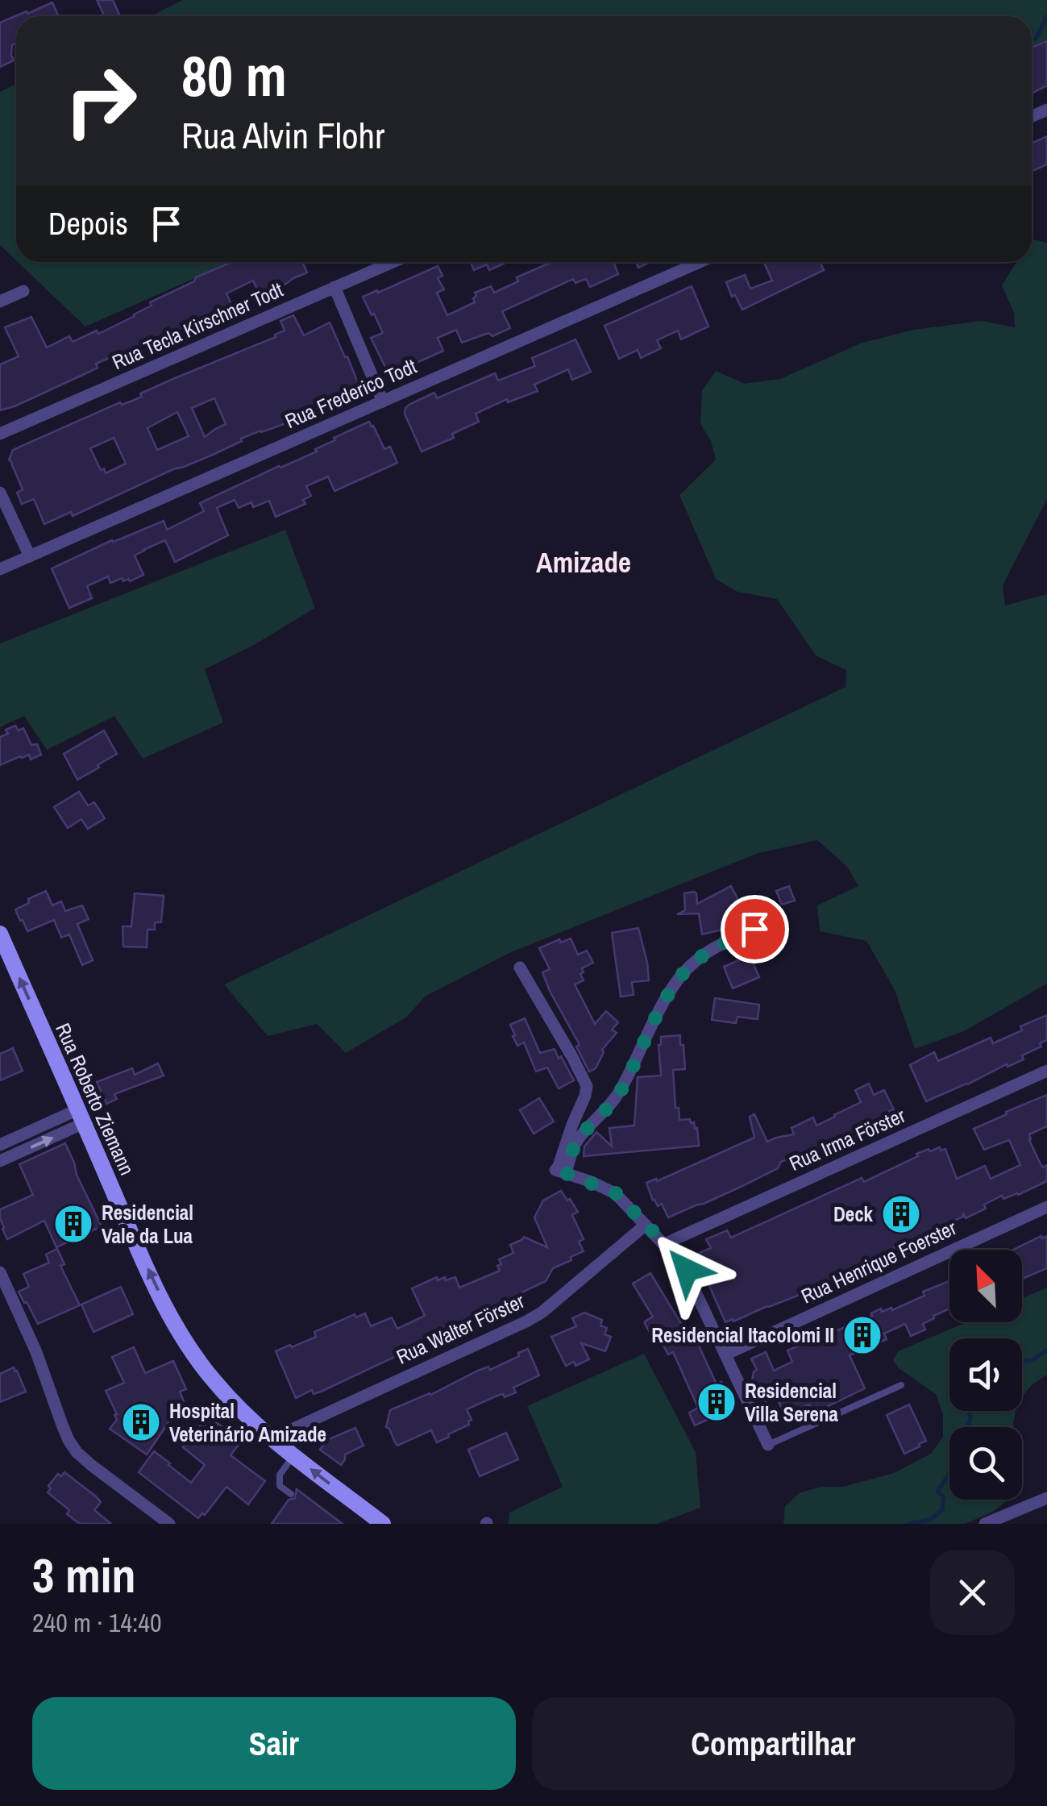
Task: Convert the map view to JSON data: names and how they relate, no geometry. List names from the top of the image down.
{
  "streets": {
    "main road": ["Rua Roberto Ziemann"],
    "street": [
      "Rua Tecla Kirschner Todt",
      "Rua Frederico Todt",
      "Rua Irma Förster",
      "Rua Henrique Foerster",
      "Rua Walter Förster"
    ]
  },
  "crossings": [
    ["Rua Roberto Ziemann", "Rua Walter Förster"]
  ],
  "one_way": ["Rua Roberto Ziemann"],
  "districts": ["Amizade"],
  "places": {
    "building": [
      "Deck",
      "Residencial Vale da Lua",
      "Residencial Itacolomi II",
      "Residencial Villa Serena",
      "Hospital Veterinário Amizade"
    ]
  },
  "north": "top left",
  "page": {
    "turn": ["80 m", "Rua Alvin Flohr"],
    "then": "Depois",
    "heading": ["3 min", "240 m · 14:40"],
    "buttons": ["Sair", "Compartilhar"]
  }
}
